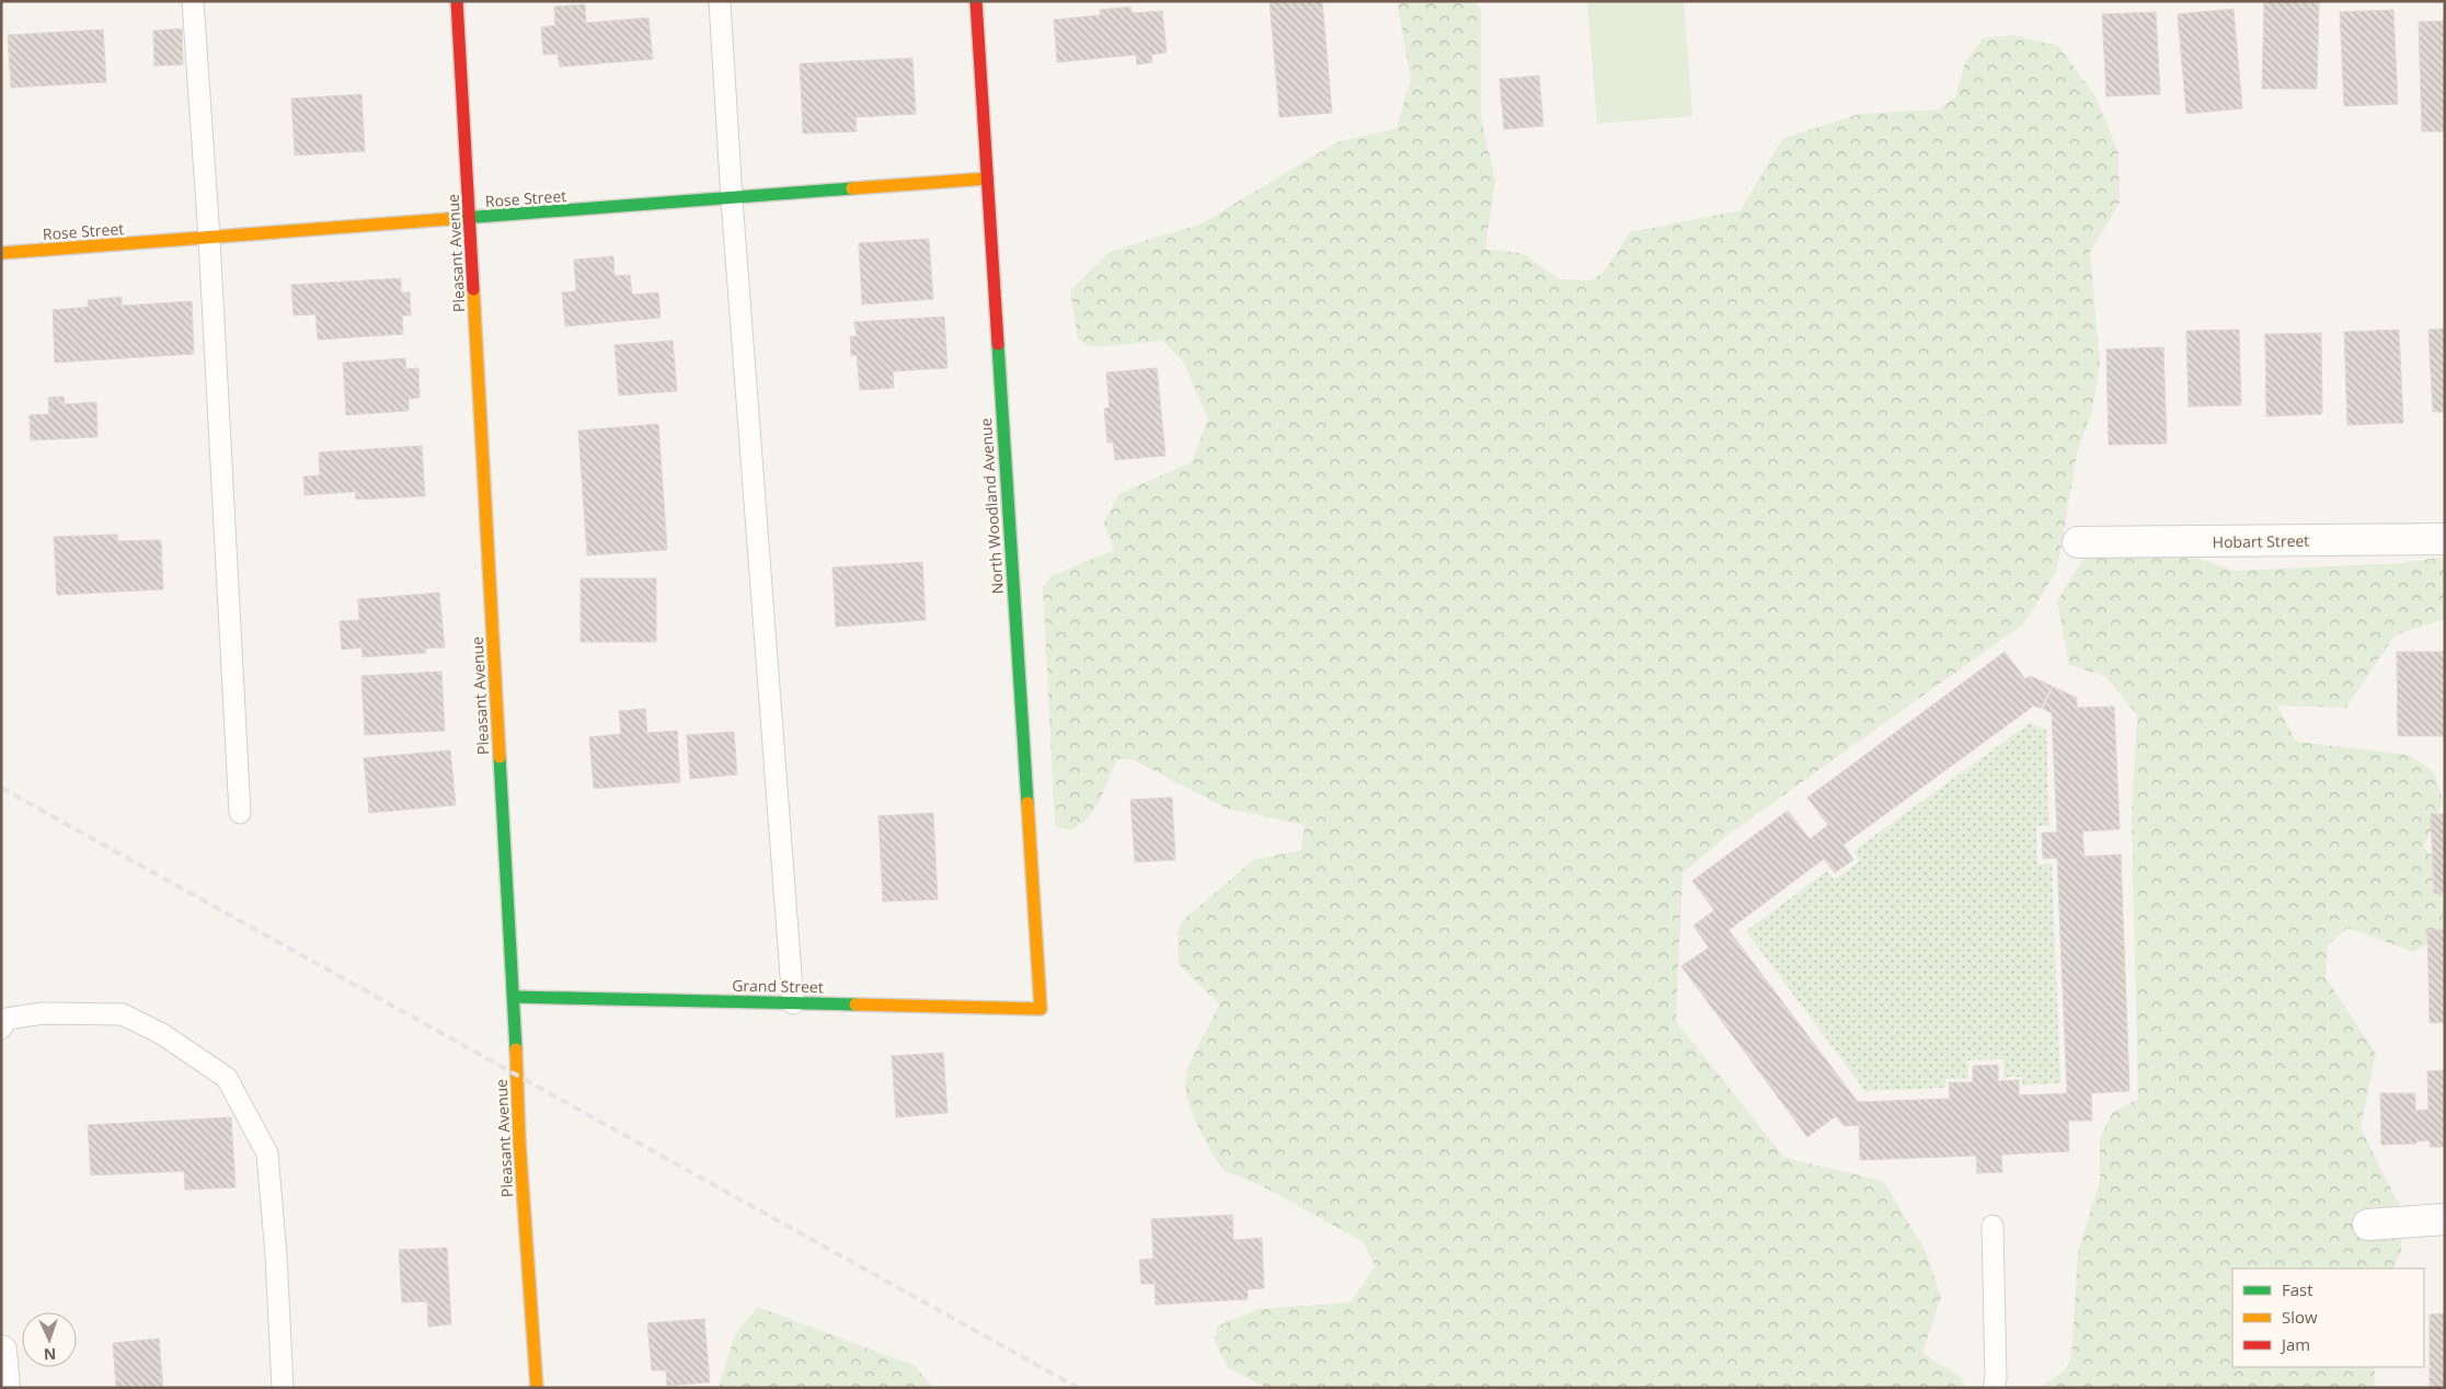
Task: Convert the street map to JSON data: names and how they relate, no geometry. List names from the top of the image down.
{
  "streets": {
    "street": [
      "Rose Street",
      "Pleasant Avenue",
      "North Woodland Avenue",
      "Hobart Street",
      "Grand Street"
    ]
  },
  "crossings": [
    ["Rose Street", "Pleasant Avenue"],
    ["Rose Street", "North Woodland Avenue"],
    ["Pleasant Avenue", "Grand Street"],
    ["North Woodland Avenue", "Grand Street"]
  ],
  "legend": ["Fast", "Slow", "Jam"],
  "north": "bottom"
}
